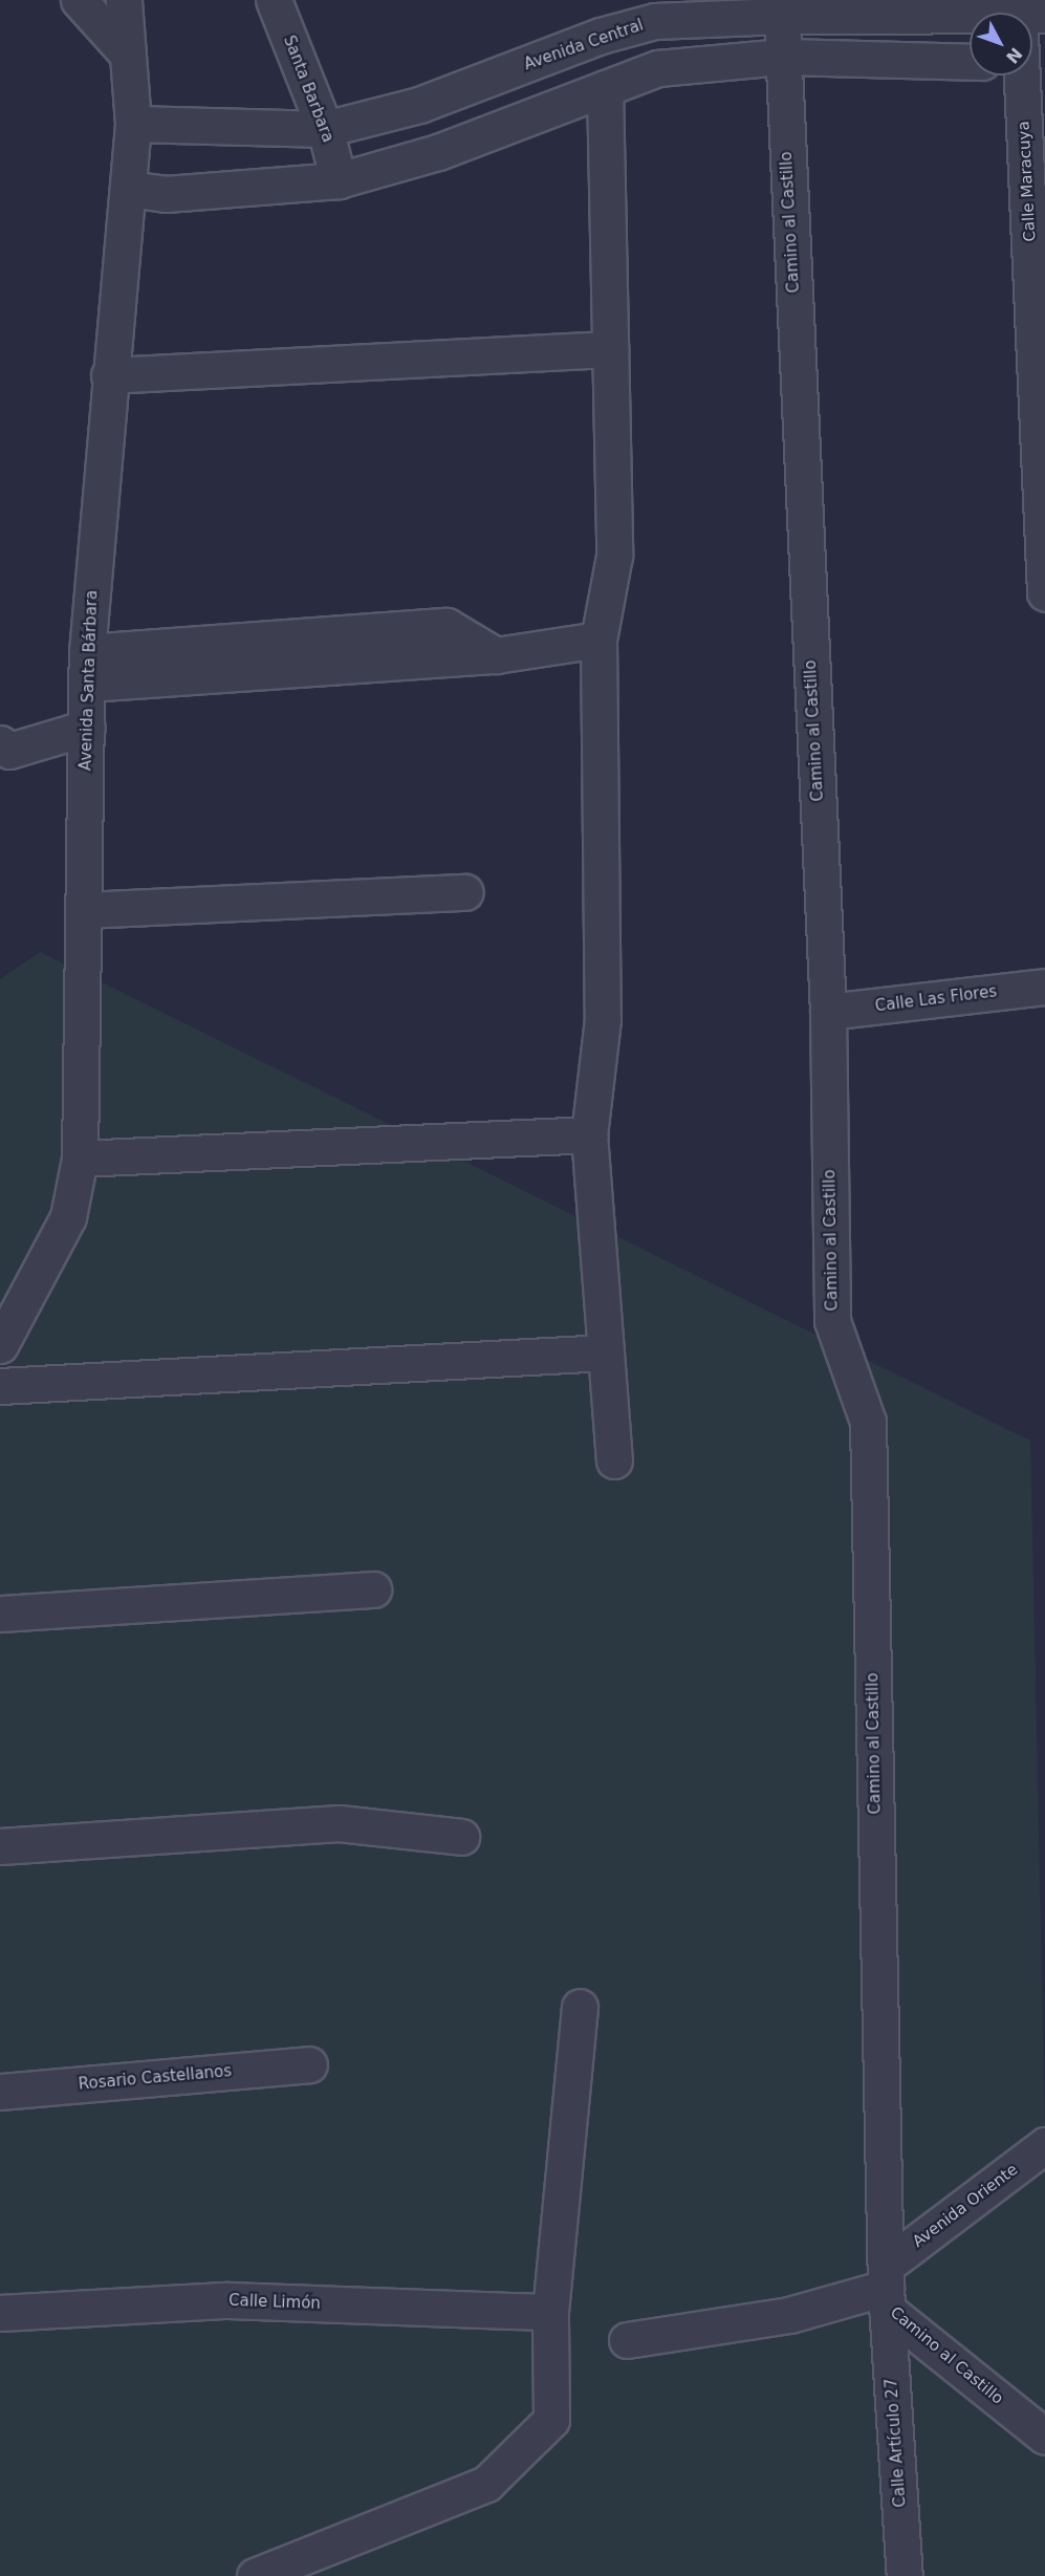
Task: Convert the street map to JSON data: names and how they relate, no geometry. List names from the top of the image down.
{
  "streets": {
    "street": [
      "Avenida Central",
      "Santa Barbara",
      "Calle Maracuya",
      "Camino al Castillo",
      "Avenida Santa Bárbara",
      "Calle Las Flores",
      "Rosario Castellanos",
      "Avenida Oriente",
      "Calle Limón",
      "Calle Artículo 27"
    ]
  },
  "crossings": [
    ["Avenida Central", "Santa Barbara"],
    ["Avenida Central", "Camino al Castillo"],
    ["Avenida Central", "Avenida Santa Bárbara"],
    ["Camino al Castillo", "Calle Las Flores"],
    ["Camino al Castillo", "Avenida Oriente"],
    ["Camino al Castillo", "Calle Artículo 27"],
    ["Avenida Oriente", "Calle Artículo 27"]
  ],
  "north": "bottom right"
}
